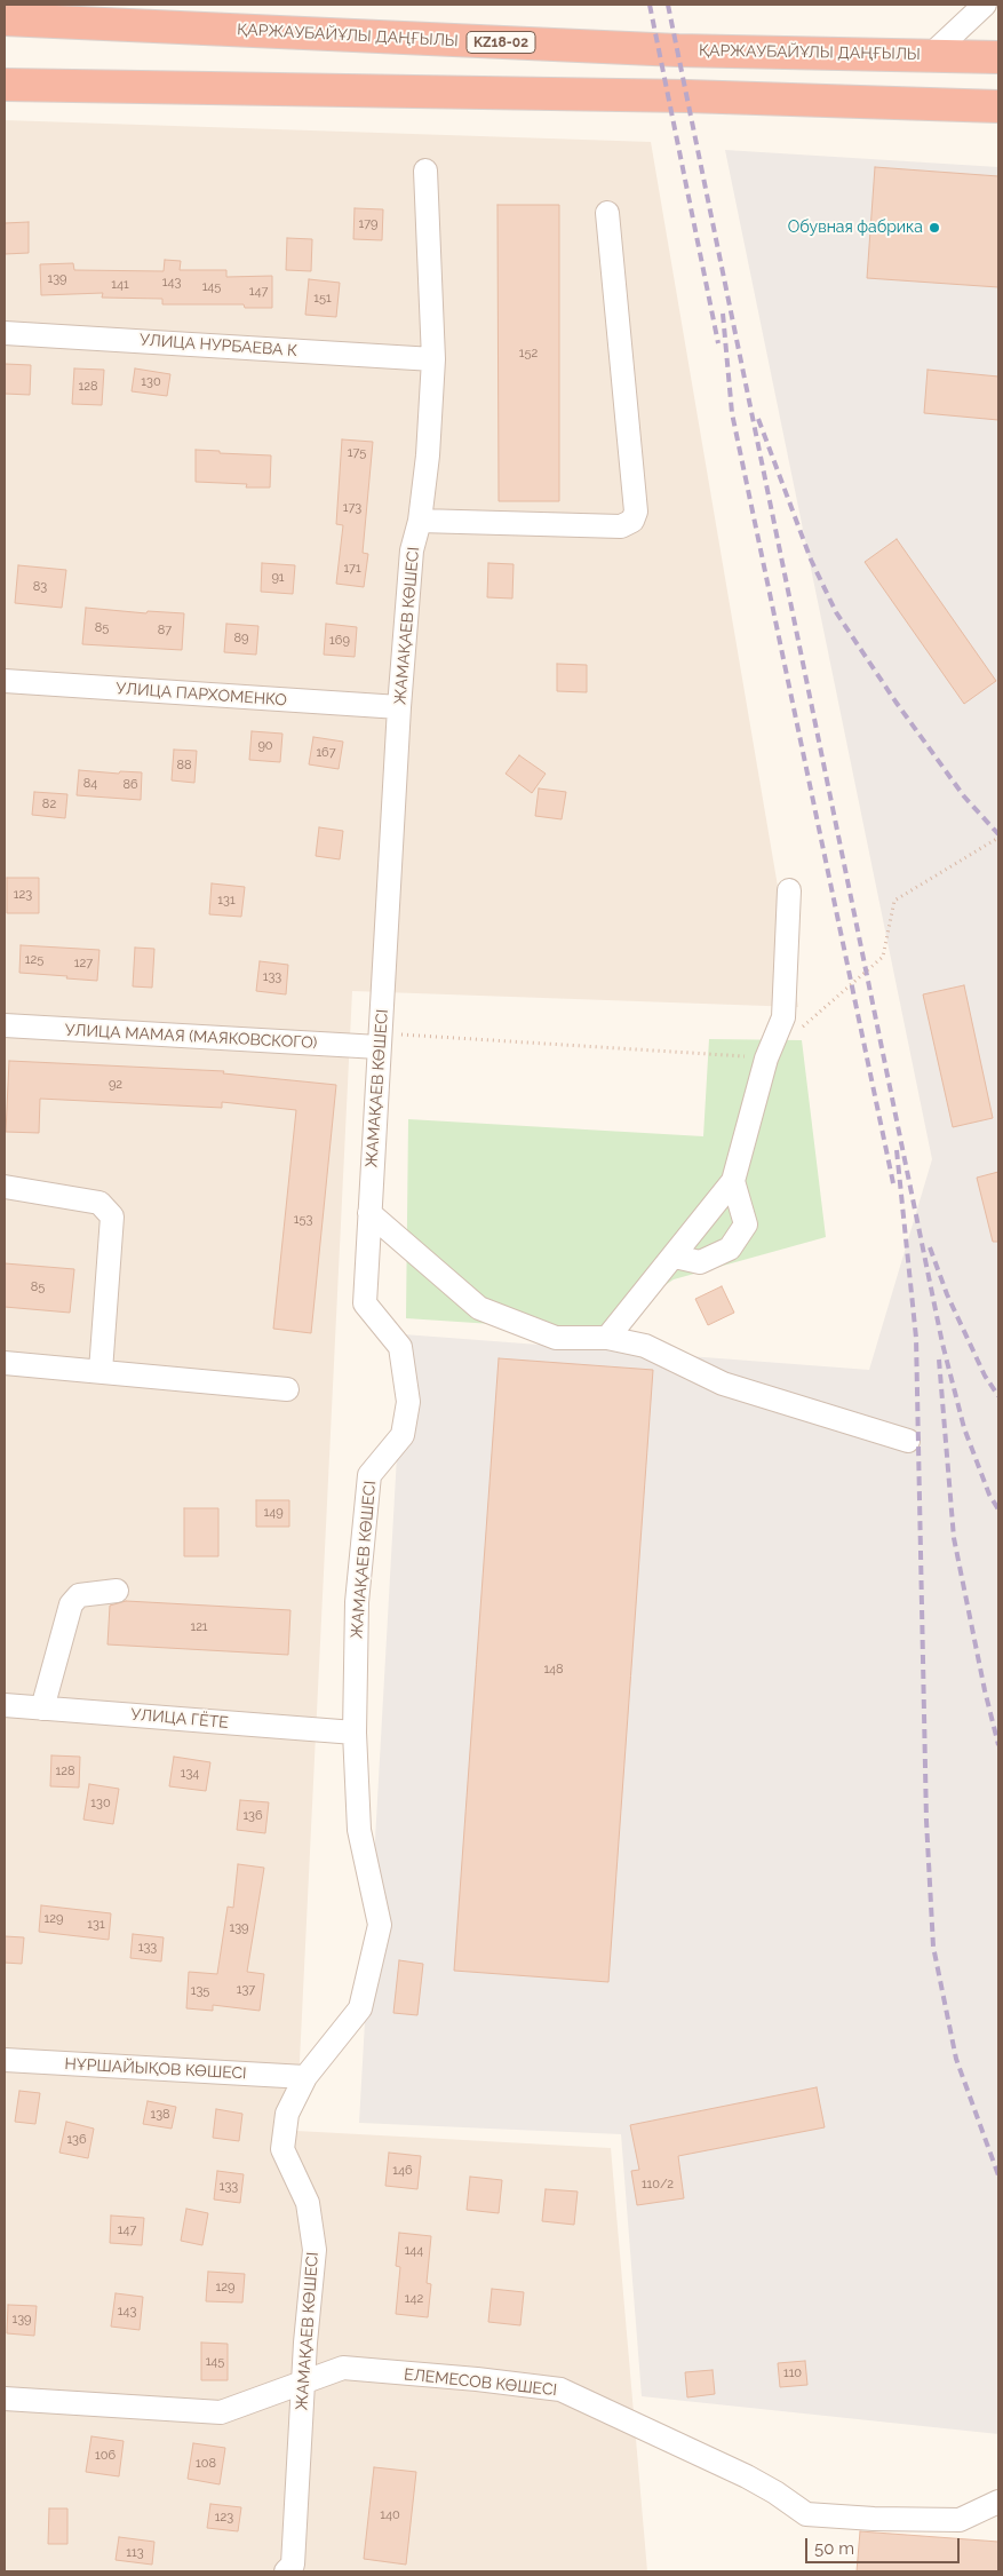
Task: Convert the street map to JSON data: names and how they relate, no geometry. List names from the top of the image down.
{
  "streets": {
    "highway": ["ҚАРЖАУБАЙҰЛЫ ДАҢҒЫЛЫ", "KZ18-02"],
    "street": [
      "УЛИЦА НУРБАЕВА К",
      "ЖАМАҚАЕВ КӨШЕСІ",
      "УЛИЦА ПАРХОМЕНКО",
      "УЛИЦА МАМАЯ (МАЯКОВСКОГО)",
      "УЛИЦА ГЁТЕ",
      "НҰРШАЙЫҚОВ КӨШЕСІ",
      "ЕЛЕМЕСОВ КӨШЕСІ"
    ]
  },
  "crossings": [
    ["УЛИЦА НУРБАЕВА К", "ЖАМАҚАЕВ КӨШЕСІ"],
    ["ЖАМАҚАЕВ КӨШЕСІ", "УЛИЦА ПАРХОМЕНКО"],
    ["ЖАМАҚАЕВ КӨШЕСІ", "УЛИЦА МАМАЯ (МАЯКОВСКОГО)"],
    ["ЖАМАҚАЕВ КӨШЕСІ", "УЛИЦА ГЁТЕ"],
    ["ЖАМАҚАЕВ КӨШЕСІ", "НҰРШАЙЫҚОВ КӨШЕСІ"],
    ["ЖАМАҚАЕВ КӨШЕСІ", "ЕЛЕМЕСОВ КӨШЕСІ"]
  ],
  "places": ["Обувная фабрика"],
  "house_numbers": [
    "179",
    "139",
    "143",
    "141",
    "145",
    "147",
    "151",
    "152",
    "130",
    "128",
    "175",
    "173",
    "171",
    "91",
    "83",
    "85",
    "87",
    "89",
    "169",
    "90",
    "167",
    "88",
    "84",
    "86",
    "82",
    "123",
    "131",
    "125",
    "127",
    "133",
    "92",
    "153",
    "85",
    "149",
    "121",
    "148",
    "128",
    "134",
    "130",
    "136",
    "129",
    "131",
    "139",
    "133",
    "137",
    "135",
    "138",
    "136",
    "146",
    "110/2",
    "133",
    "147",
    "144",
    "129",
    "142",
    "143",
    "139",
    "145",
    "110",
    "106",
    "108",
    "140",
    "123",
    "113"
  ],
  "scale_bar": "50 m"
}
